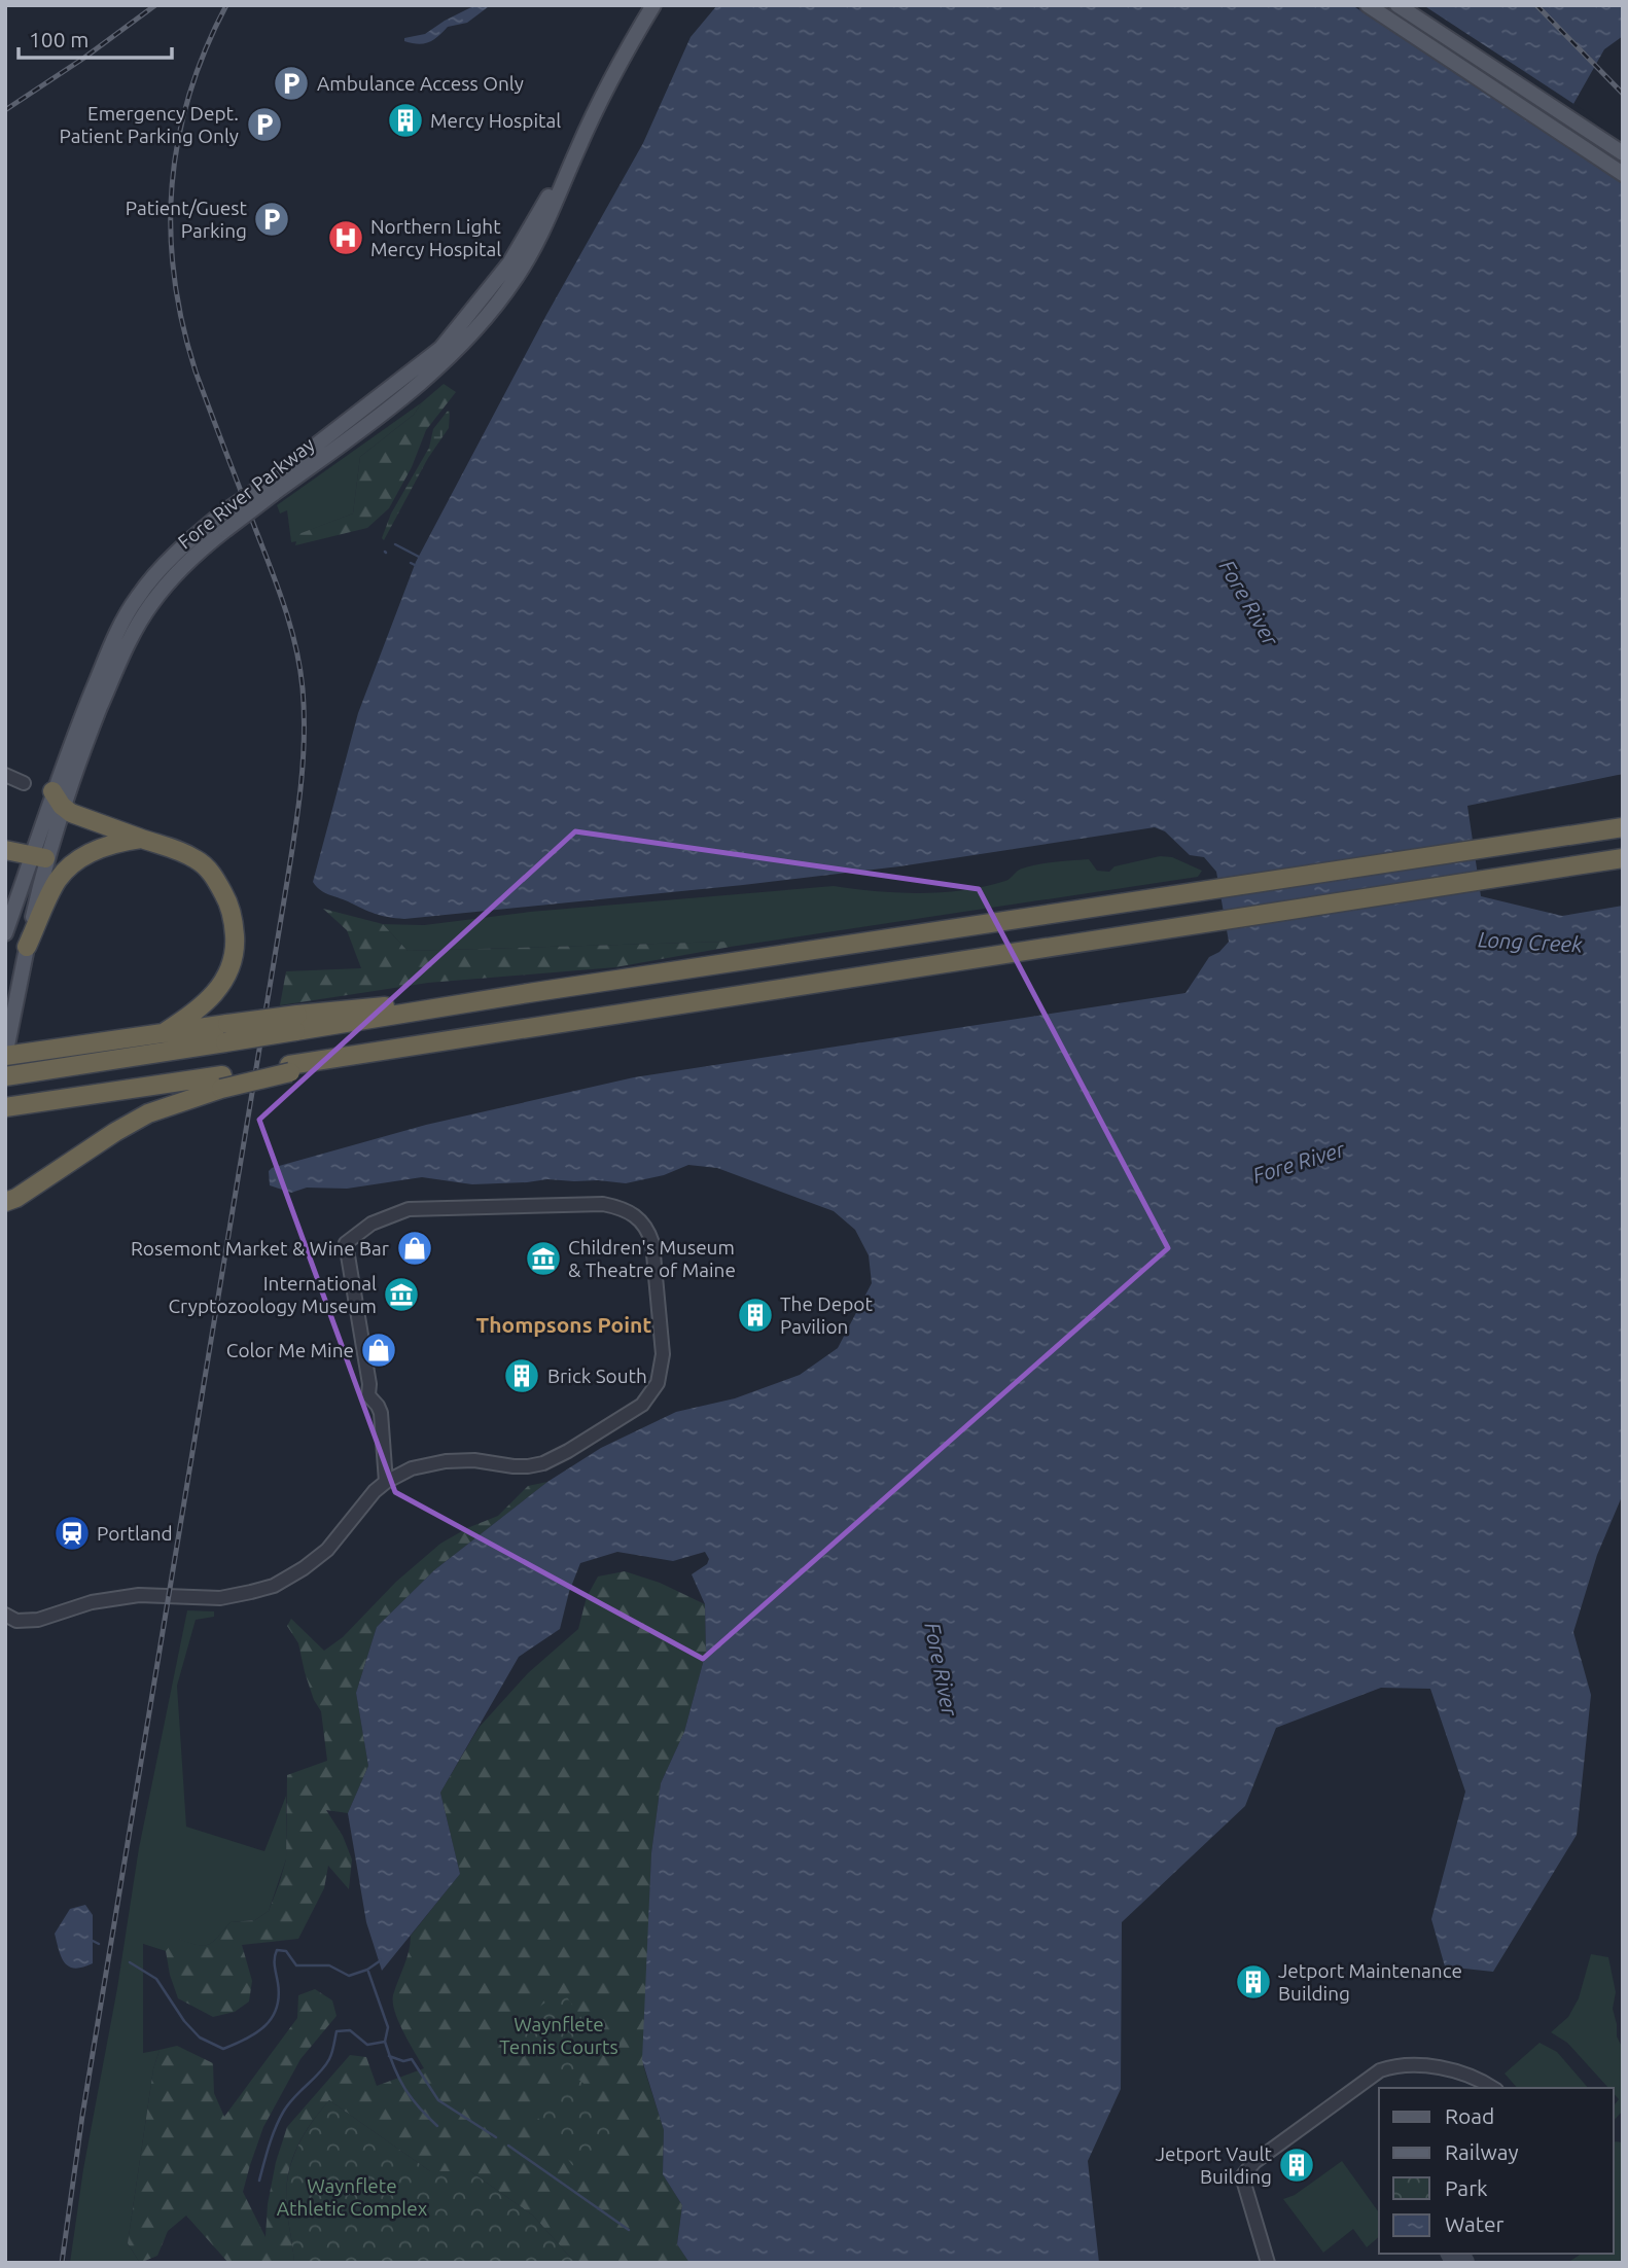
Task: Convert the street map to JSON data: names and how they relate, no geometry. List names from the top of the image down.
{
  "streets": {
    "main road": ["Fore River Parkway"]
  },
  "districts": ["Thompsons Point"],
  "water": ["Fore River", "Long Creek"],
  "parks": ["Waynflete Tennis Courts", "Waynflete Athletic Complex"],
  "places": {
    "parking": ["Ambulance Access Only", "Emergency Dept. Patient Parking Only", "Patient/Guest Parking"],
    "building": [
      "Mercy Hospital",
      "The Depot Pavilion",
      "Brick South",
      "Jetport Maintenance Building",
      "Jetport Vault Building"
    ],
    "hospital": ["Northern Light Mercy Hospital"],
    "shop": ["Rosemont Market & Wine Bar", "Color Me Mine"],
    "museum": ["Children's Museum & Theatre of Maine", "International Cryptozoology Museum"],
    "station": ["Portland"]
  },
  "legend": [
    "Road",
    "Railway",
    "Park",
    "Water"
  ],
  "scale_bar": "100 m"
}
